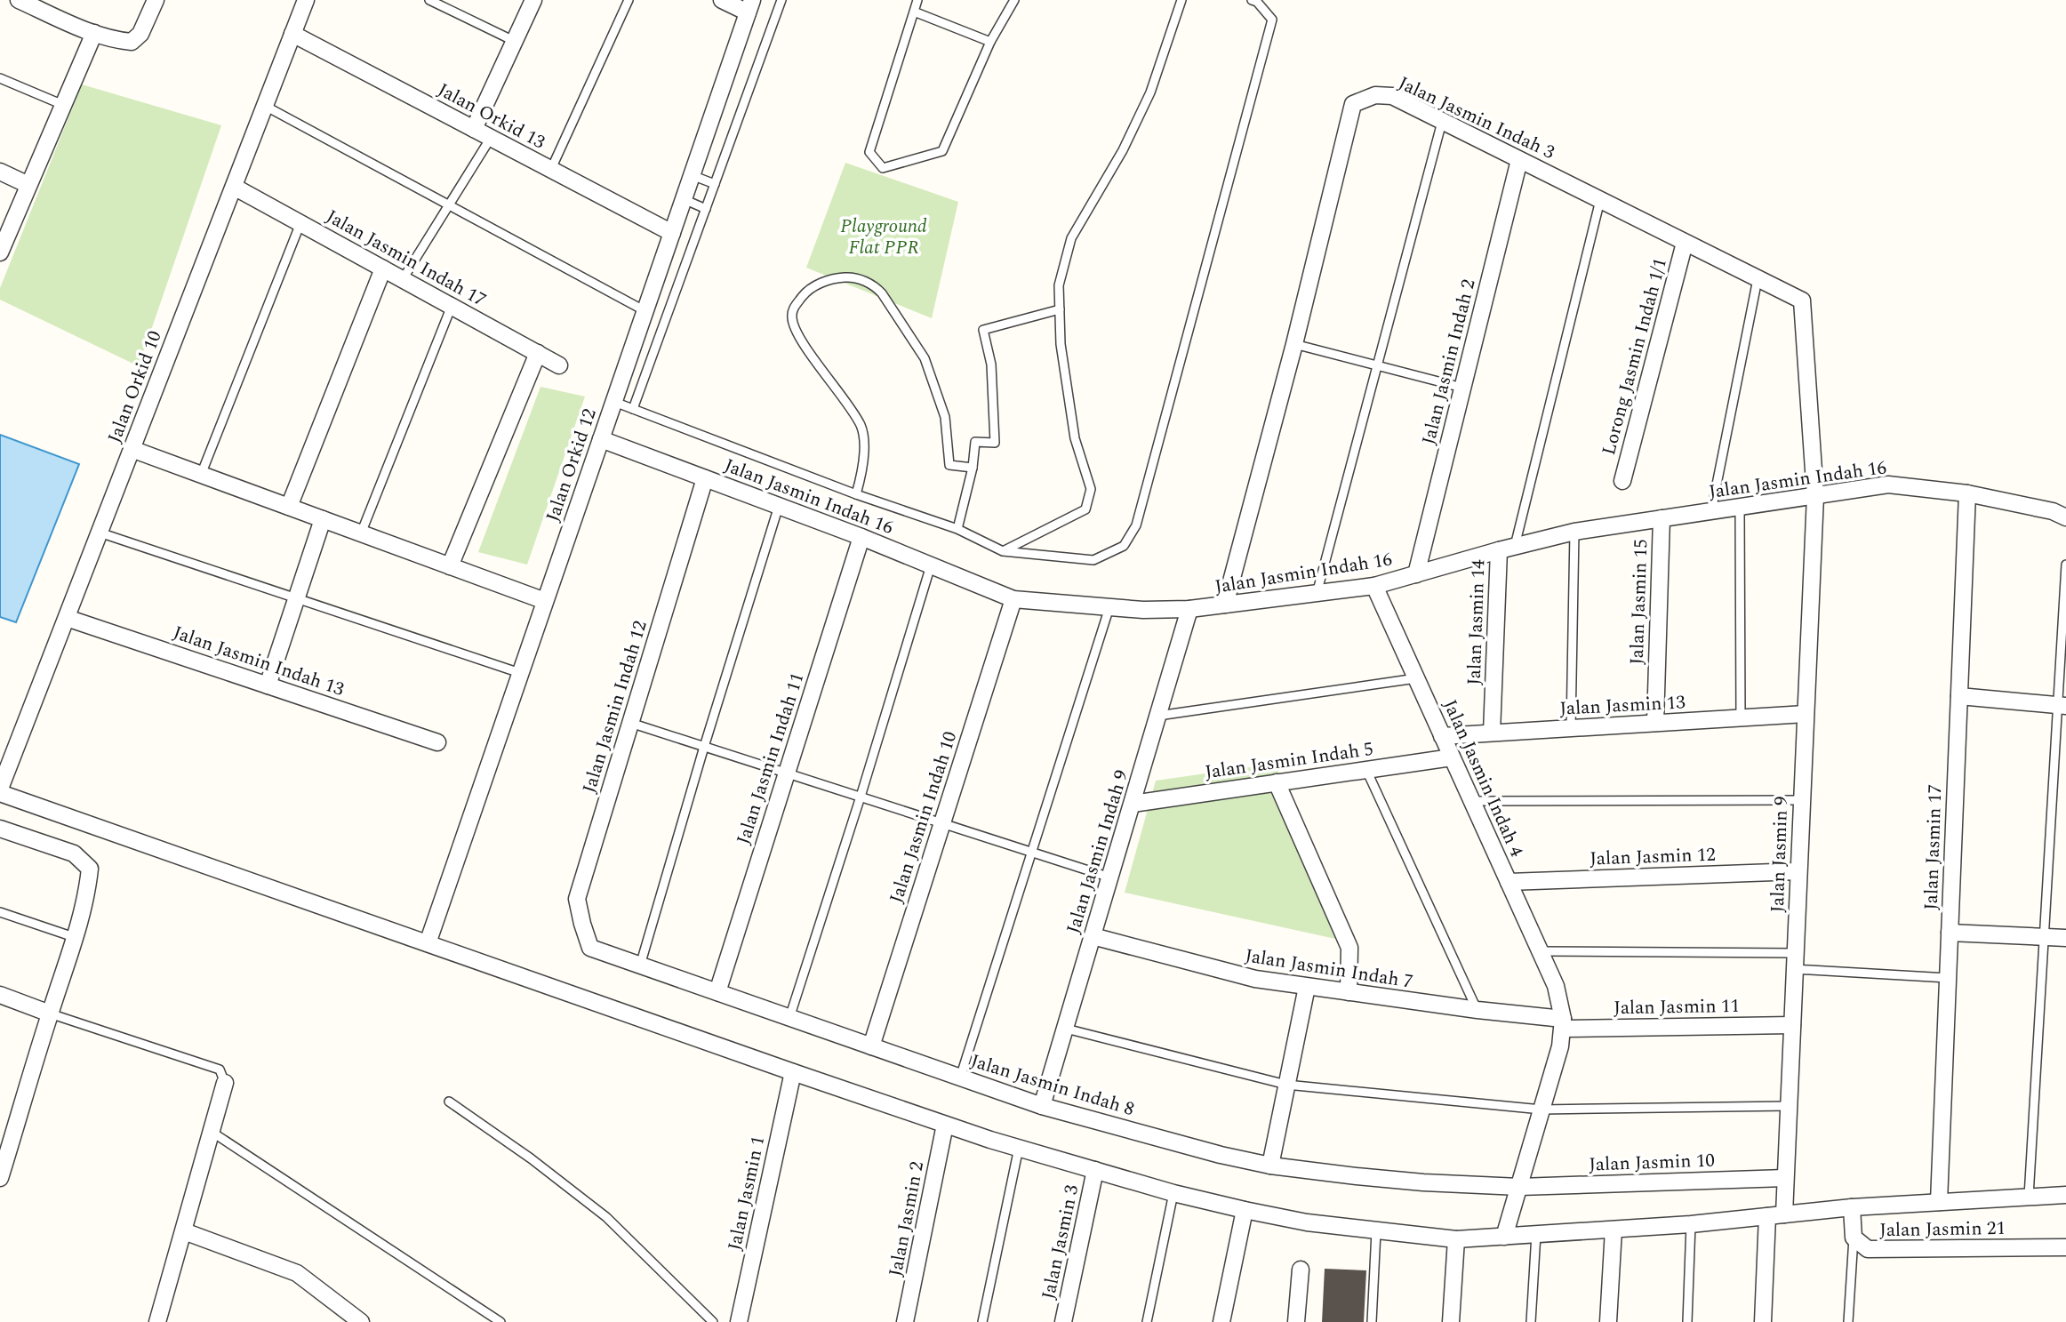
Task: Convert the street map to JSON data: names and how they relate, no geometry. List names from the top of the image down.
{
  "streets": {
    "street": [
      "Jalan Orkid 13",
      "Jalan Jasmin Indah 3",
      "Jalan Jasmin Indah 17",
      "Lorong Jasmin Indah 1/1",
      "Jalan Jasmin Indah 2",
      "Jalan Orkid 10",
      "Jalan Orkid 12",
      "Jalan Jasmin Indah 16",
      "Jalan Jasmin 15",
      "Jalan Jasmin 14",
      "Jalan Jasmin Indah 13",
      "Jalan Jasmin 13",
      "Jalan Jasmin Indah 12",
      "Jalan Jasmin Indah 11",
      "Jalan Jasmin Indah 5",
      "Jalan Jasmin Indah 4",
      "Jalan Jasmin Indah 10",
      "Jalan Jasmin 17",
      "Jalan Jasmin Indah 9",
      "Jalan Jasmin 9",
      "Jalan Jasmin 12",
      "Jalan Jasmin Indah 7",
      "Jalan Jasmin 11",
      "Jalan Jasmin Indah 8",
      "Jalan Jasmin 10",
      "Jalan Jasmin 1",
      "Jalan Jasmin 2",
      "Jalan Jasmin 21",
      "Jalan Jasmin 3"
    ]
  },
  "crossings": [
    ["Jalan Orkid 13", "Jalan Orkid 10"],
    ["Jalan Orkid 13", "Jalan Orkid 12"],
    ["Jalan Jasmin Indah 3", "Lorong Jasmin Indah 1/1"],
    ["Jalan Jasmin Indah 3", "Jalan Jasmin Indah 2"],
    ["Jalan Jasmin Indah 3", "Jalan Jasmin Indah 16"],
    ["Jalan Jasmin Indah 3", "Jalan Jasmin 9"],
    ["Jalan Jasmin Indah 17", "Jalan Orkid 10"],
    ["Jalan Jasmin Indah 2", "Jalan Jasmin Indah 16"],
    ["Jalan Orkid 10", "Jalan Jasmin Indah 13"],
    ["Jalan Orkid 12", "Jalan Jasmin Indah 16"],
    ["Jalan Jasmin Indah 16", "Jalan Jasmin 15"],
    ["Jalan Jasmin Indah 16", "Jalan Jasmin 14"],
    ["Jalan Jasmin Indah 16", "Jalan Jasmin Indah 12"],
    ["Jalan Jasmin Indah 16", "Jalan Jasmin Indah 11"],
    ["Jalan Jasmin Indah 16", "Jalan Jasmin Indah 4"],
    ["Jalan Jasmin Indah 16", "Jalan Jasmin Indah 10"],
    ["Jalan Jasmin Indah 16", "Jalan Jasmin 17"],
    ["Jalan Jasmin Indah 16", "Jalan Jasmin Indah 9"],
    ["Jalan Jasmin Indah 16", "Jalan Jasmin 9"],
    ["Jalan Jasmin 15", "Jalan Jasmin 13"],
    ["Jalan Jasmin 14", "Jalan Jasmin 13"],
    ["Jalan Jasmin 13", "Jalan Jasmin Indah 4"],
    ["Jalan Jasmin 13", "Jalan Jasmin 9"],
    ["Jalan Jasmin Indah 12", "Jalan Jasmin Indah 8"],
    ["Jalan Jasmin Indah 11", "Jalan Jasmin Indah 8"],
    ["Jalan Jasmin Indah 5", "Jalan Jasmin Indah 4"],
    ["Jalan Jasmin Indah 5", "Jalan Jasmin Indah 9"],
    ["Jalan Jasmin Indah 4", "Jalan Jasmin 12"],
    ["Jalan Jasmin Indah 4", "Jalan Jasmin Indah 7"],
    ["Jalan Jasmin Indah 4", "Jalan Jasmin 11"],
    ["Jalan Jasmin Indah 10", "Jalan Jasmin Indah 8"],
    ["Jalan Jasmin Indah 9", "Jalan Jasmin Indah 7"],
    ["Jalan Jasmin Indah 9", "Jalan Jasmin Indah 8"],
    ["Jalan Jasmin 9", "Jalan Jasmin 12"],
    ["Jalan Jasmin 9", "Jalan Jasmin 11"],
    ["Jalan Jasmin 9", "Jalan Jasmin 10"],
    ["Jalan Jasmin Indah 7", "Jalan Jasmin 11"],
    ["Jalan Jasmin Indah 8", "Jalan Jasmin 10"]
  ],
  "parks": ["Playground Flat PPR"]
}
